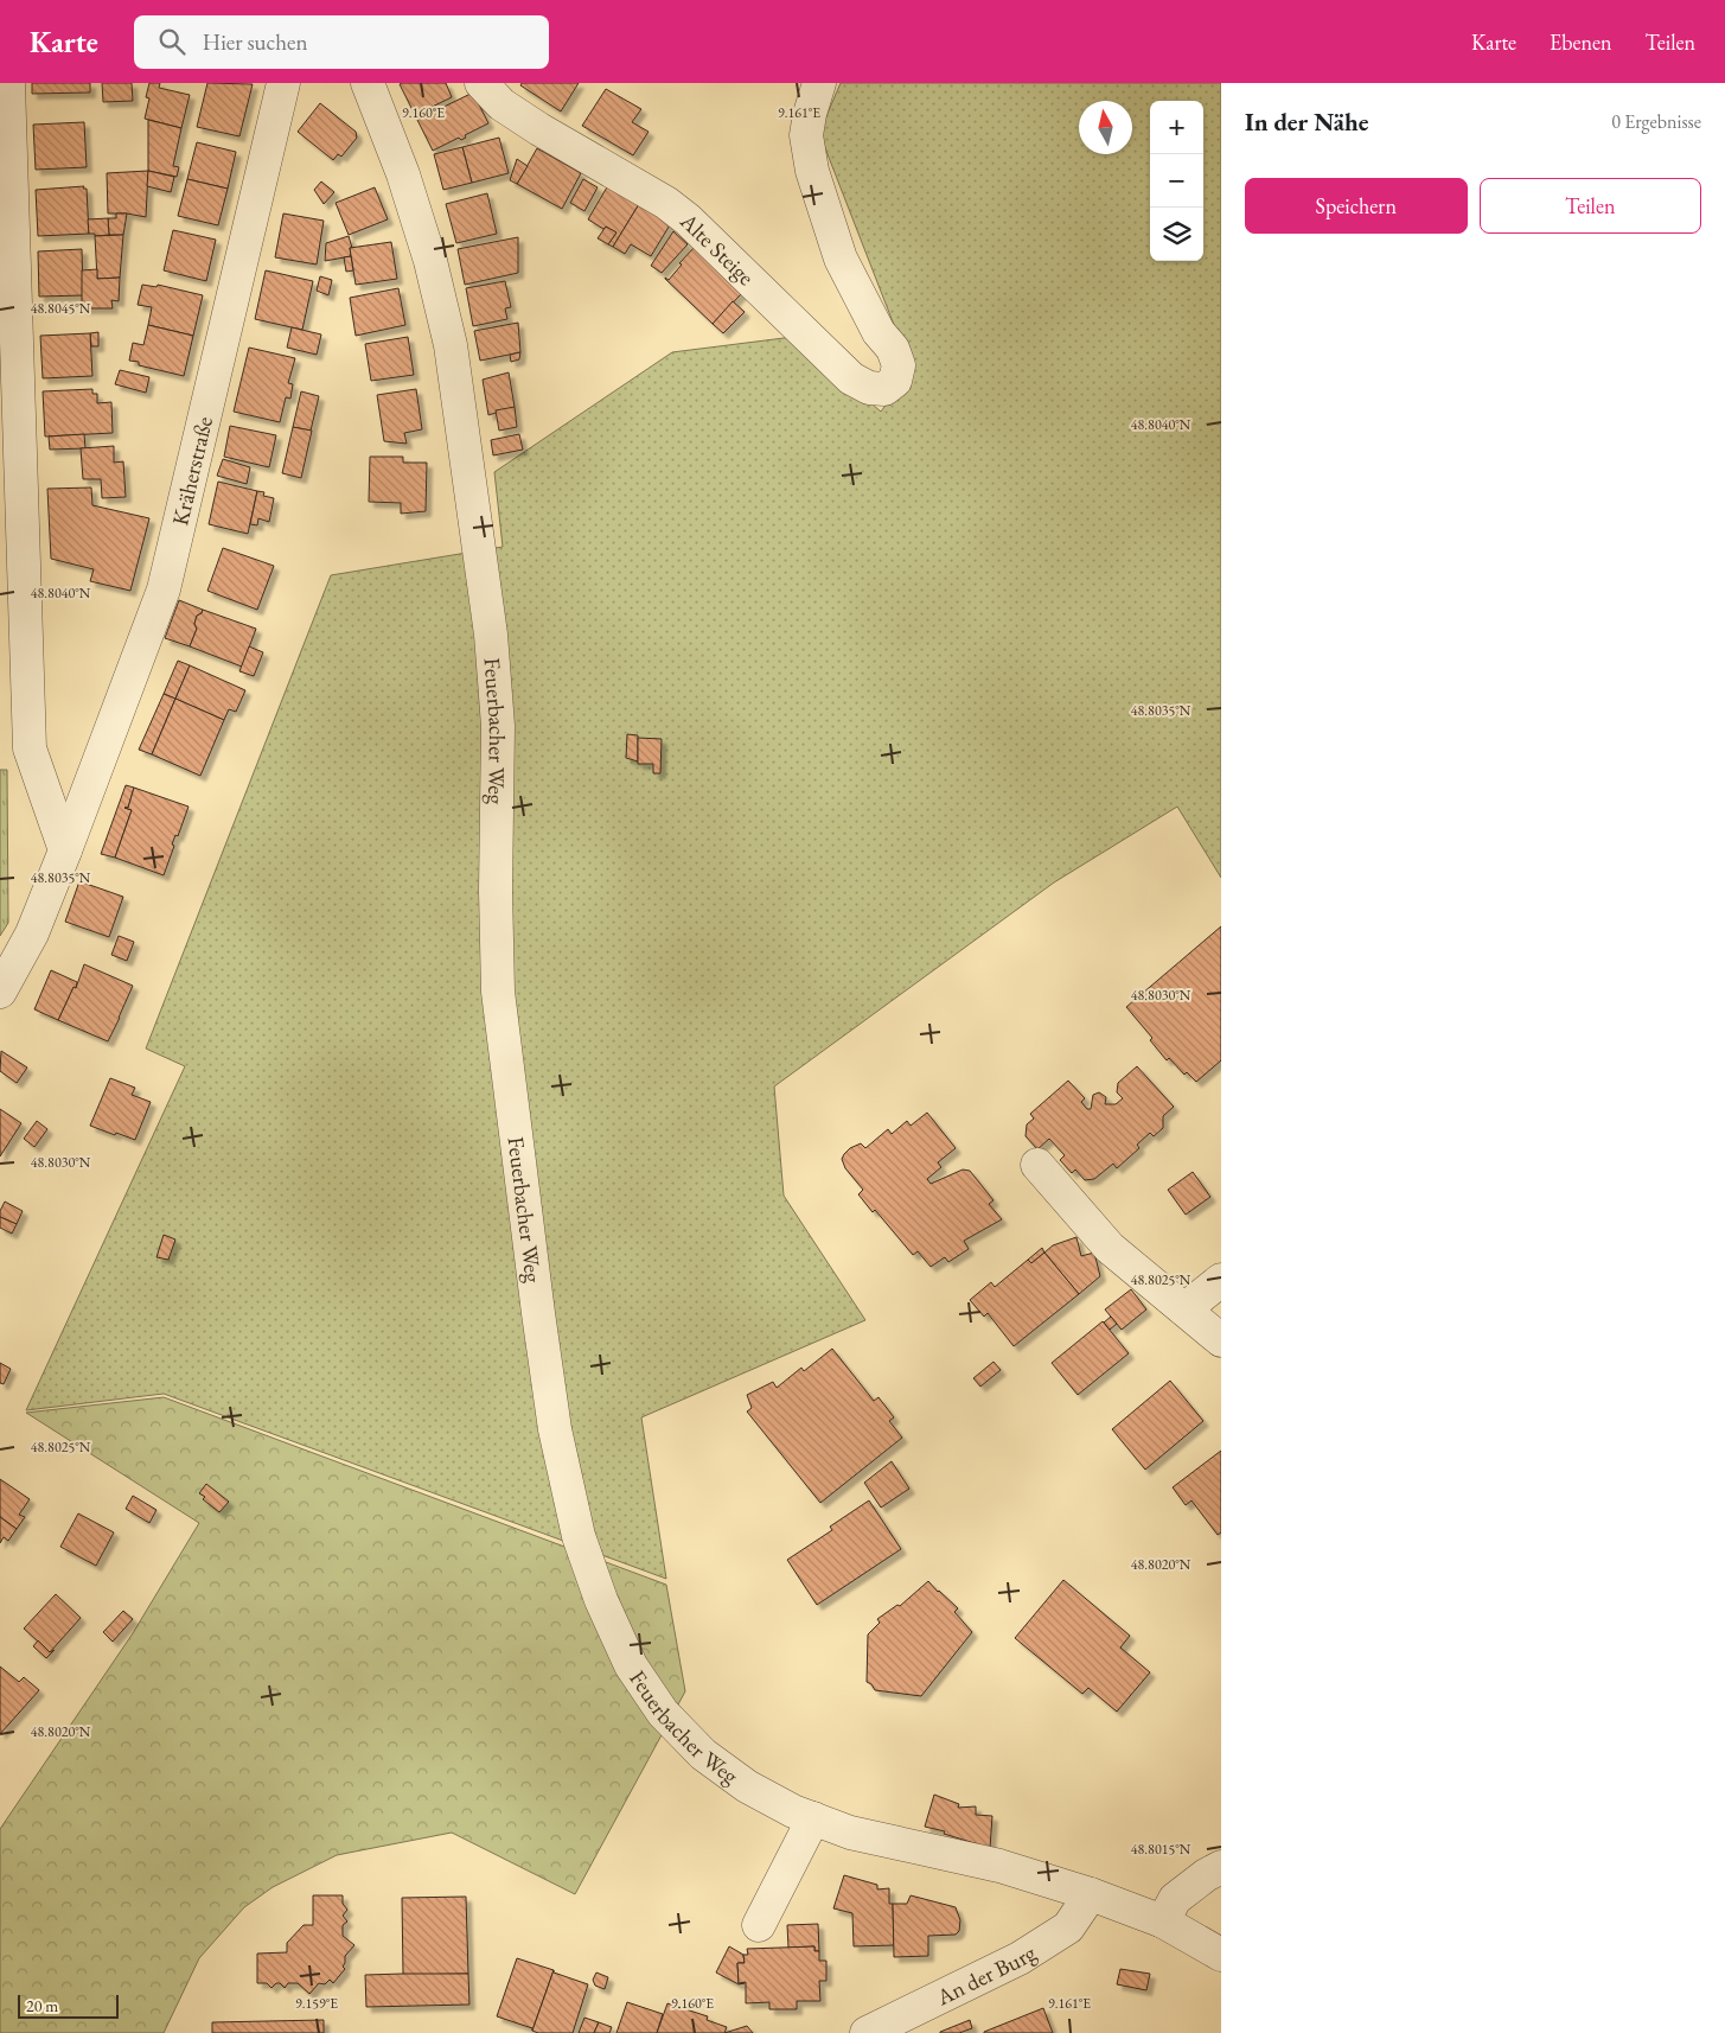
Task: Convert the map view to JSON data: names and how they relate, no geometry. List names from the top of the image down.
{
  "streets": {
    "street": [
      "Alte Steige",
      "Kräherstraße",
      "Feuerbacher Weg",
      "An der Burg"
    ]
  },
  "crossings": [
    ["Feuerbacher Weg", "An der Burg"]
  ],
  "scale_bar": "20 m",
  "north": "top",
  "page": {
    "header": "Karte",
    "search": "Hier suchen",
    "nav": ["Karte", "Ebenen", "Teilen"],
    "heading": ["In der Nähe", "0 Ergebnisse"],
    "map_buttons": ["+", "−"],
    "buttons": ["Speichern", "Teilen"],
    "scale": "20 m"
  },
  "coordinates": [
    "9.160°E",
    "9.161°E",
    "48.8045°N",
    "48.8040°N",
    "48.8035°N",
    "48.8030°N",
    "48.8025°N",
    "48.8020°N",
    "48.8015°N",
    "9.159°E"
  ]
}
